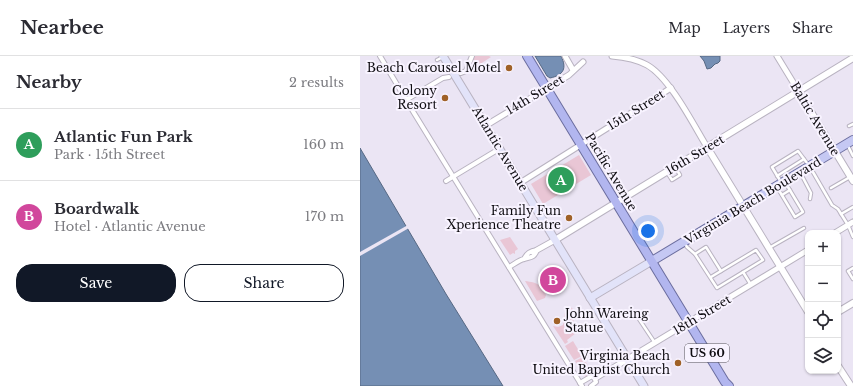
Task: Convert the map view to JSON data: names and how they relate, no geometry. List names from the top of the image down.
{
  "streets": {
    "highway": ["Pacific Avenue", "US 60"],
    "main road": ["Atlantic Avenue", "Virginia Beach Boulevard"],
    "street": [
      "14th Street",
      "15th Street",
      "Baltic Avenue",
      "16th Street",
      "18th Street"
    ]
  },
  "crossings": [
    ["14th Street", "Atlantic Avenue"],
    ["14th Street", "Pacific Avenue"],
    ["15th Street", "Atlantic Avenue"],
    ["15th Street", "Pacific Avenue"],
    ["Baltic Avenue", "16th Street"],
    ["Baltic Avenue", "Virginia Beach Boulevard"],
    ["Atlantic Avenue", "16th Street"],
    ["Atlantic Avenue", "18th Street"],
    ["16th Street", "Pacific Avenue"],
    ["Pacific Avenue", "Virginia Beach Boulevard"],
    ["Pacific Avenue", "18th Street"]
  ],
  "places": [
    "Beach Carousel Motel",
    "Colony Resort",
    "Family Fun Xperience Theatre",
    "John Wareing Statue",
    "Virginia Beach United Baptist Church"
  ],
  "page": {
    "header": "Nearbee",
    "nav": ["Map", "Layers", "Share"],
    "heading": ["Nearby", "2 results"],
    "list": [
      {
        "mark": "A",
        "name": "Atlantic Fun Park",
        "note": "Park · 15th Street",
        "value": "160 m"
      },
      {
        "mark": "B",
        "name": "Boardwalk",
        "note": "Hotel · Atlantic Avenue",
        "value": "170 m"
      }
    ],
    "pins": ["A", "B"],
    "map_buttons": ["+", "−"],
    "buttons": ["Save", "Share"]
  }
}
